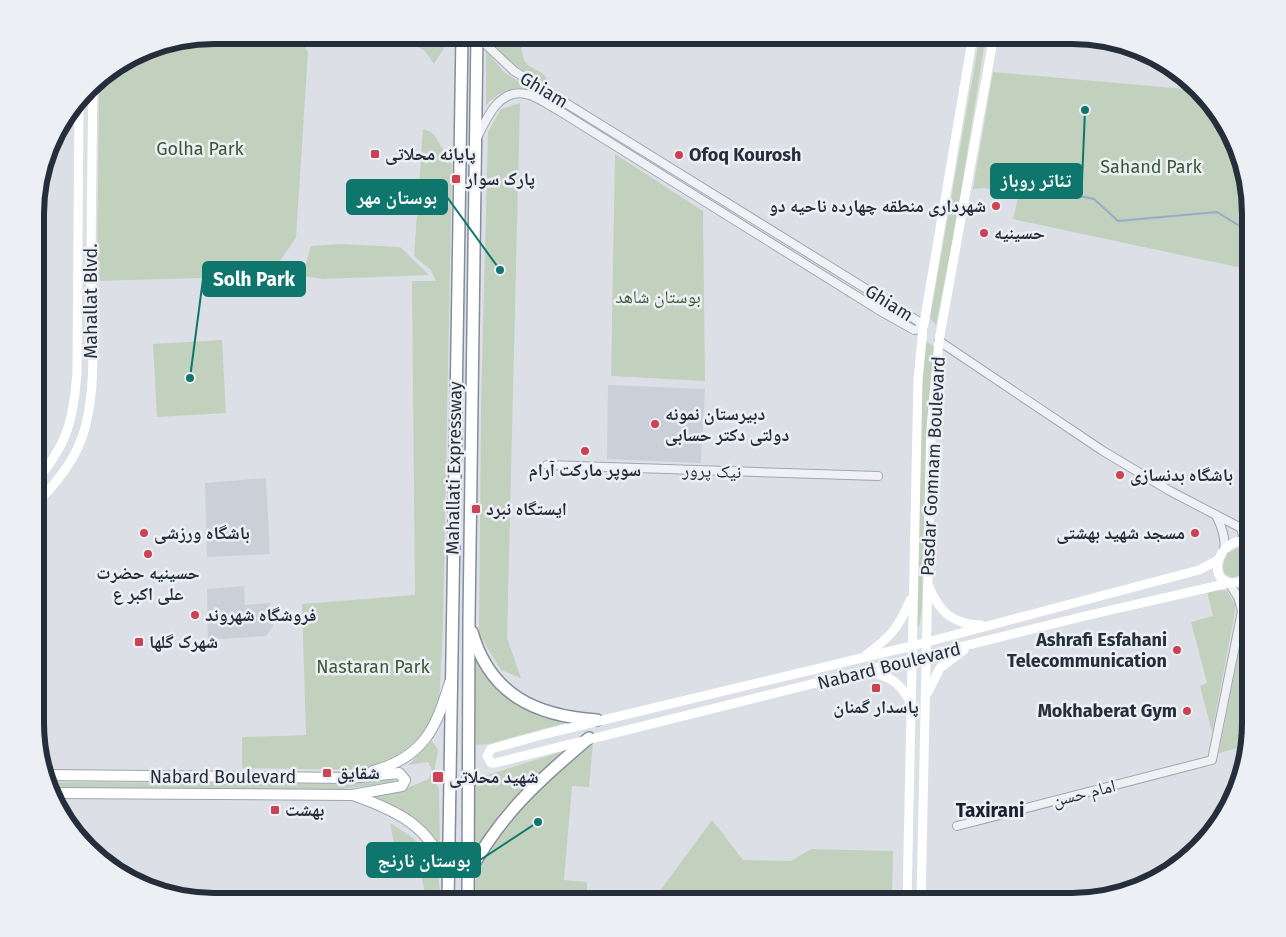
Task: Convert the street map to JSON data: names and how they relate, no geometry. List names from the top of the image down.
{
  "streets": {
    "highway": ["Mahallati Expressway"],
    "main road": ["Mahallat Blvd.", "Pasdar Gomnam Boulevard", "Nabard Boulevard"],
    "street": ["Ghiam", "نیک پرور", "امام حسن"]
  },
  "crossings": [
    ["Ghiam", "Pasdar Gomnam Boulevard"],
    ["Ghiam", "Mahallati Expressway"],
    ["Pasdar Gomnam Boulevard", "Nabard Boulevard"],
    ["Nabard Boulevard", "امام حسن"]
  ],
  "districts": ["Taxirani"],
  "parks": [
    "Golha Park",
    "Sahand Park",
    "بوستان شاهد",
    "Nastaran Park"
  ],
  "places": {
    "other": [
      "تئاتر روباز",
      "Ofoq Kourosh",
      "شهرداری منطقه چهارده ناحیه دو",
      "حسینیه",
      "بوستان مهر",
      "Solh Park",
      "دبیرستان نمونه دولتی دکتر حسابی",
      "سوپر مارکت آرام",
      "باشگاه بدنسازی",
      "باشگاه ورزشی",
      "مسجد شهید بهشتی",
      "حسینیه حضرت علی اکبر ع",
      "فروشگاه شهروند",
      "Ashrafi Esfahani Telecommunication",
      "Mokhaberat Gym",
      "بوستان نارنج"
    ],
    "transit": [
      "پایانه محلاتی",
      "پارک سوار",
      "ایستگاه نبرد",
      "شهرک گلها",
      "پاسدار گمنان",
      "شقایق",
      "شهید محلاتی",
      "بهشت"
    ]
  }
}
